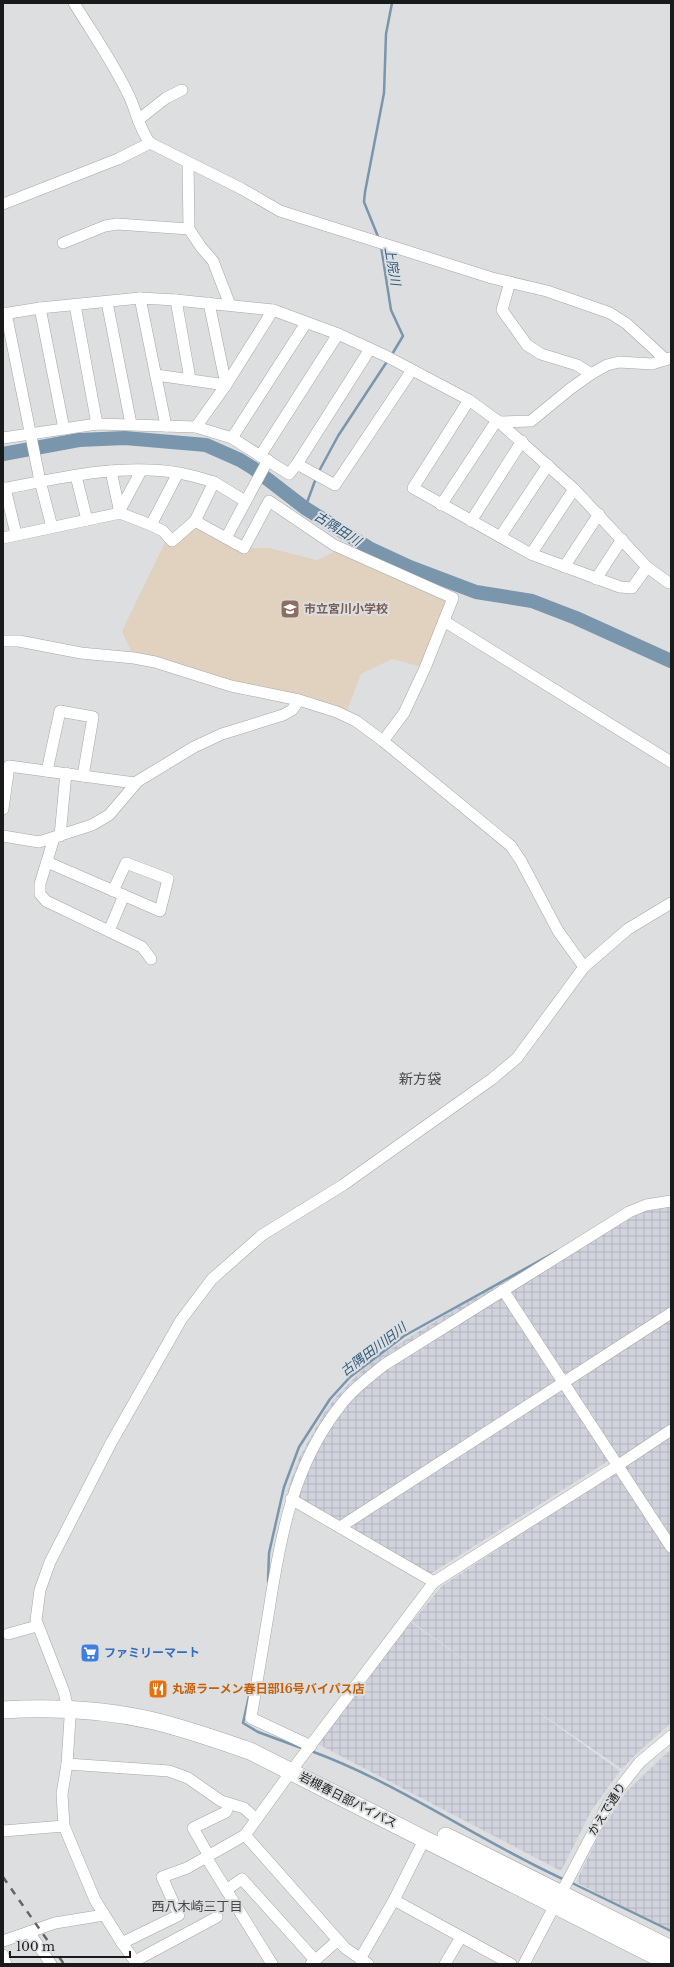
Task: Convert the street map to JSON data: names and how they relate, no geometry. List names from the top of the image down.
{
  "streets": {
    "highway": ["岩槻春日部バイパス"],
    "street": ["かえで通り"]
  },
  "crossings": [
    ["岩槻春日部バイパス", "かえで通り"]
  ],
  "districts": ["新方袋", "西八木崎三丁目"],
  "water": ["上院川", "古隅田川", "古隅田川旧川"],
  "places": {
    "school or university": ["市立宮川小学校"],
    "supermarket": ["ファミリーマート"],
    "restaurant": ["丸源ラーメン春日部16号バイパス店"]
  },
  "scale_bar": "100 m"
}
